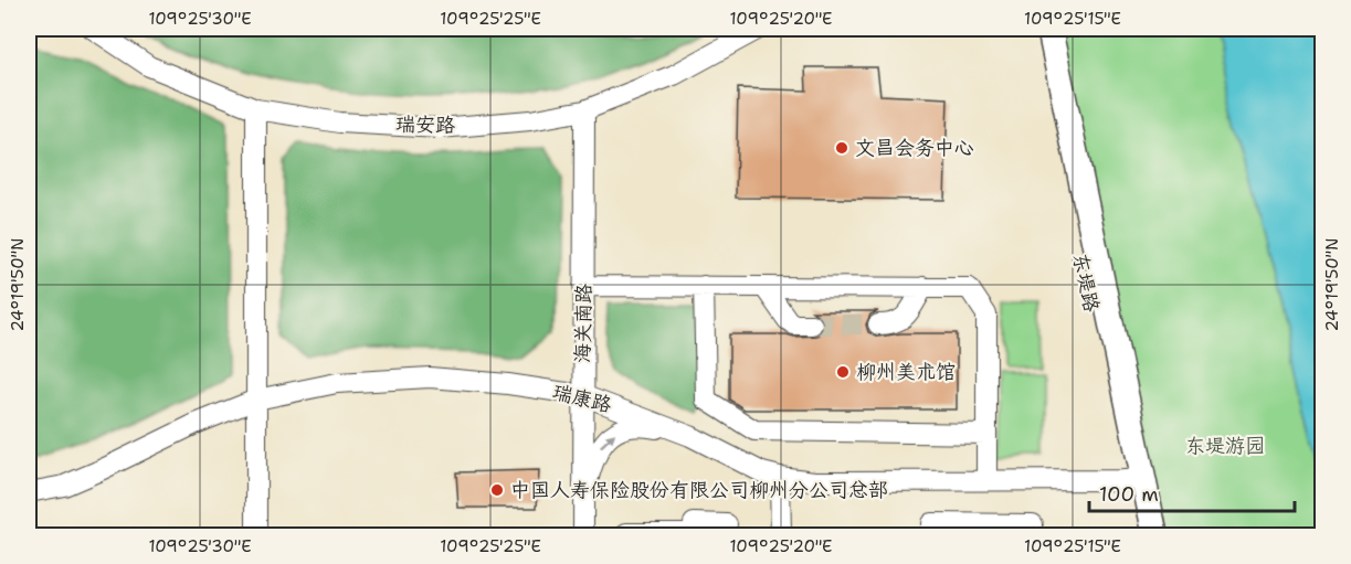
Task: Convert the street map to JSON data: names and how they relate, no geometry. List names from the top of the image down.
{
  "streets": {
    "main road": ["东堤路"],
    "street": ["瑞安路", "海关南路", "瑞康路"]
  },
  "crossings": [
    ["瑞安路", "海关南路"],
    ["东堤路", "瑞康路"],
    ["海关南路", "瑞康路"]
  ],
  "parks": ["东堤游园"],
  "places": ["文昌会务中心", "柳州美术馆", "中国人寿保险股份有限公司柳州分公司总部"],
  "scale_bar": "100 m",
  "coordinates": [
    "109°25'30\"E",
    "109°25'25\"E",
    "109°25'20\"E",
    "109°25'15\"E",
    "24°19'50\"N"
  ]
}
